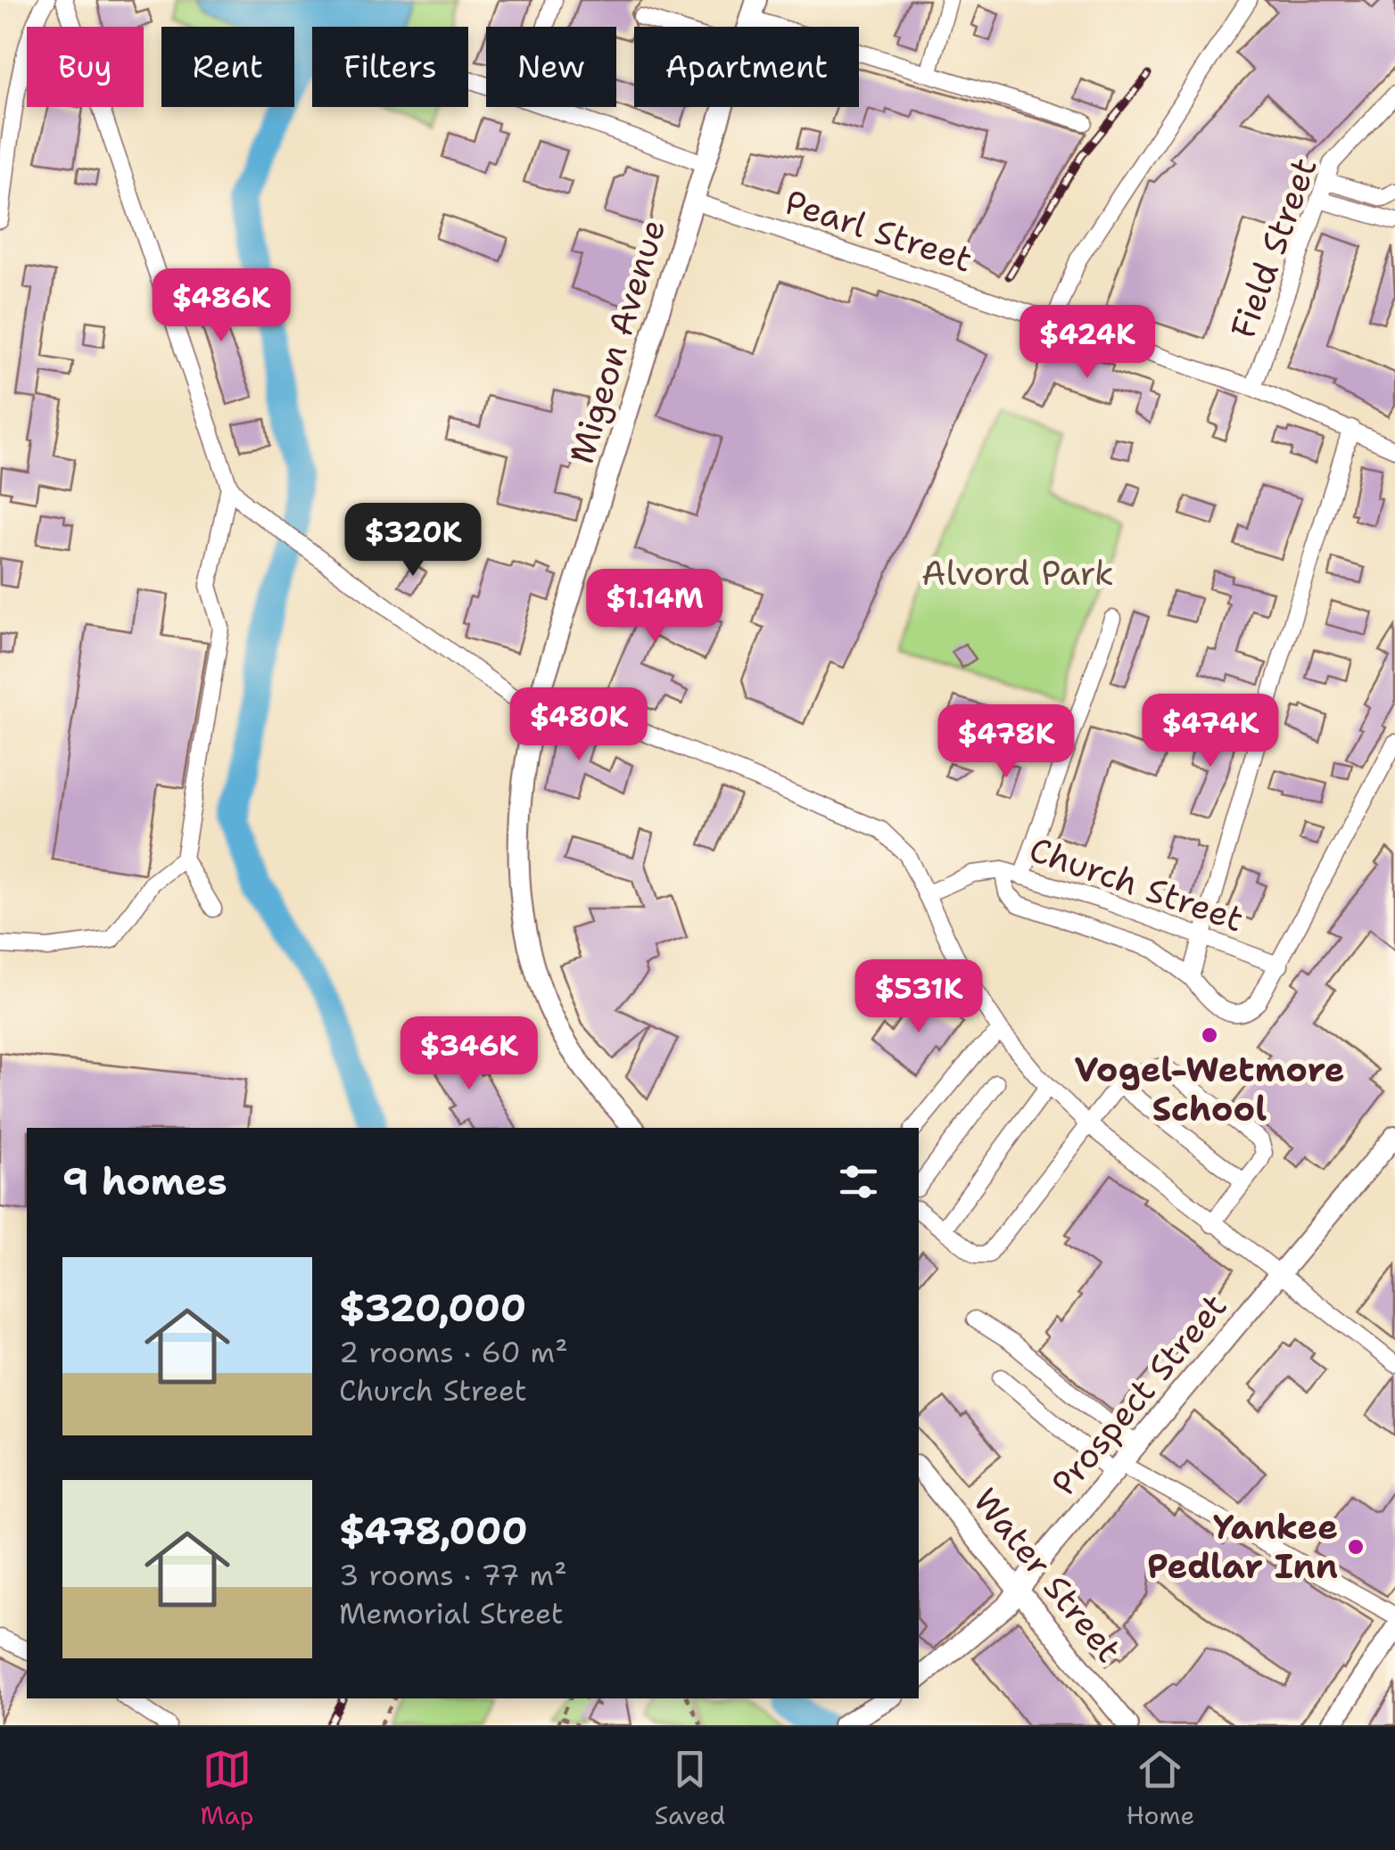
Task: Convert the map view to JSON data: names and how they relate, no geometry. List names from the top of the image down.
{
  "streets": {
    "main road": ["Migeon Avenue", "Prospect Street", "Water Street"],
    "street": ["Pearl Street", "Field Street", "Church Street"]
  },
  "crossings": [
    ["Pearl Street", "Field Street"],
    ["Pearl Street", "Migeon Avenue"],
    ["Prospect Street", "Water Street"]
  ],
  "parks": ["Alvord Park"],
  "places": ["Vogel-Wetmore School", "Yankee Pedlar Inn"],
  "page": {
    "chip": [
      "Buy",
      "Rent",
      "Filters",
      "New",
      "Apartment"
    ],
    "price": [
      "$486K",
      "$424K",
      "$320K",
      "$1.14M",
      "$480K",
      "$474K",
      "$478K",
      "$531K",
      "$346K"
    ],
    "heading": "9 homes",
    "list": [
      {
        "name": "$320,000",
        "note": "2 rooms · 60 m² · Church Street"
      },
      {
        "name": "$478,000",
        "note": "3 rooms · 77 m² · Memorial Street"
      }
    ],
    "tabs": ["Map", "Saved", "Home"]
  }
}
